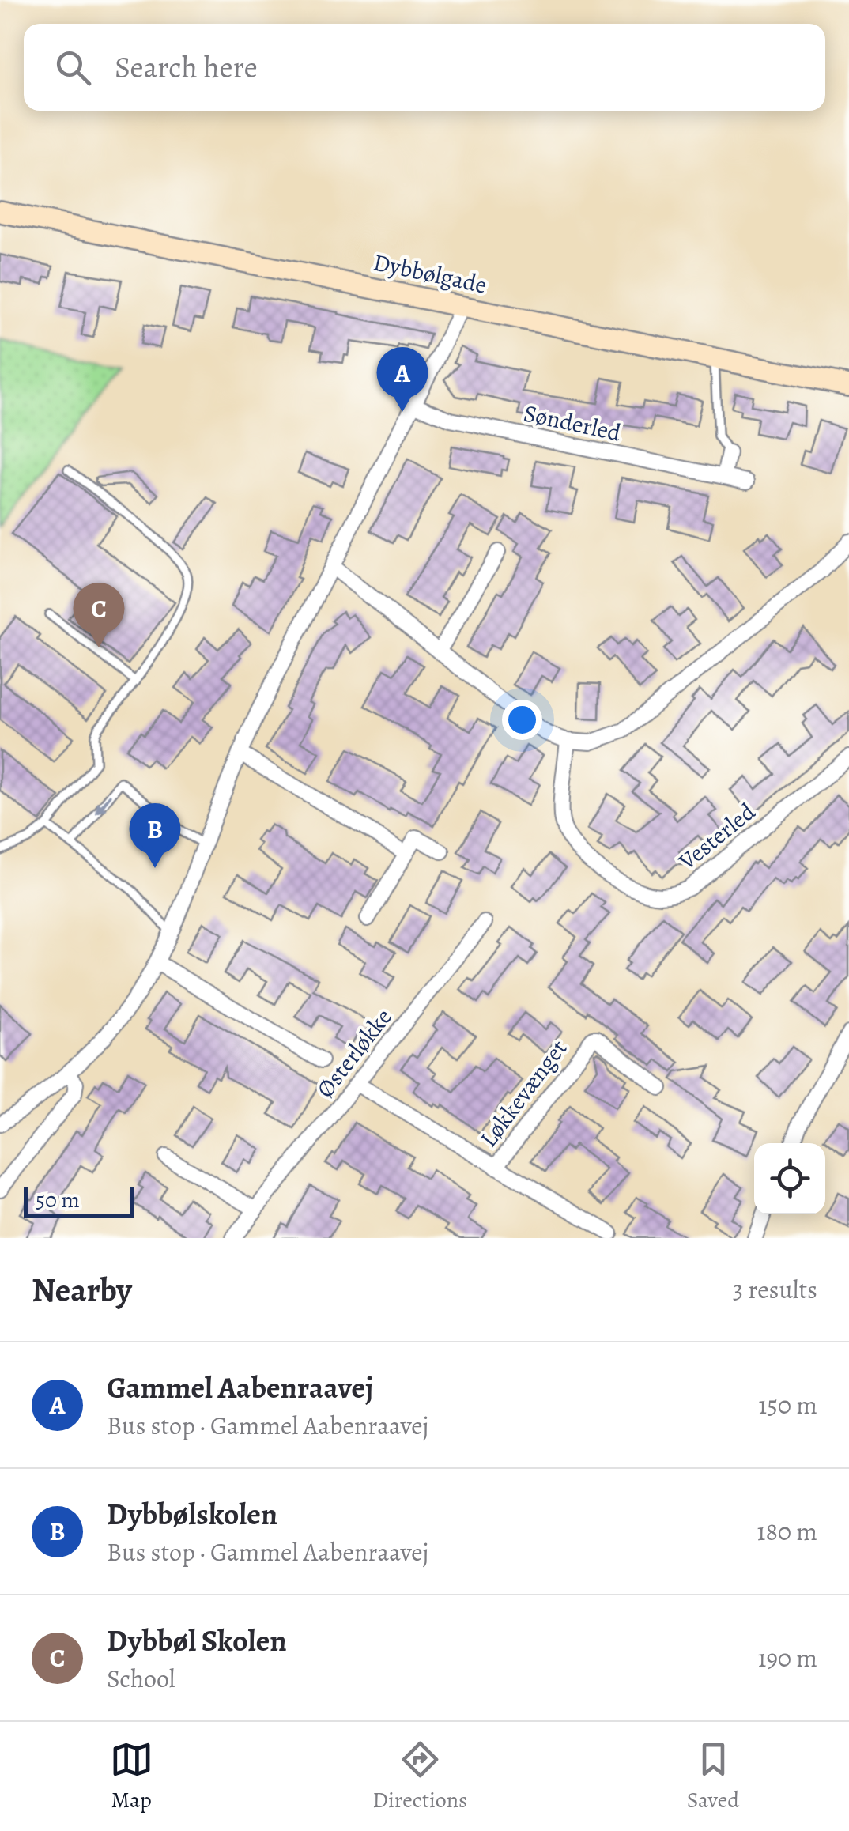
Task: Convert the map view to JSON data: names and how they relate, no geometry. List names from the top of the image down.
{
  "streets": {
    "street": [
      "Dybbølgade",
      "Sønderled",
      "Vesterled",
      "Østerløkke",
      "Løkkevænget"
    ]
  },
  "crossings": [
    ["Østerløkke", "Løkkevænget"]
  ],
  "scale_bar": "50 m",
  "page": {
    "search": "Search here",
    "pins": ["A", "C", "B"],
    "scale": "50 m",
    "heading": ["Nearby", "3 results"],
    "list": [
      {
        "mark": "A",
        "name": "Gammel Aabenraavej",
        "note": "Bus stop · Gammel Aabenraavej",
        "value": "150 m"
      },
      {
        "mark": "B",
        "name": "Dybbølskolen",
        "note": "Bus stop · Gammel Aabenraavej",
        "value": "180 m"
      },
      {
        "mark": "C",
        "name": "Dybbøl Skolen",
        "note": "School",
        "value": "190 m"
      }
    ],
    "nav": ["Map", "Directions", "Saved"]
  }
}
